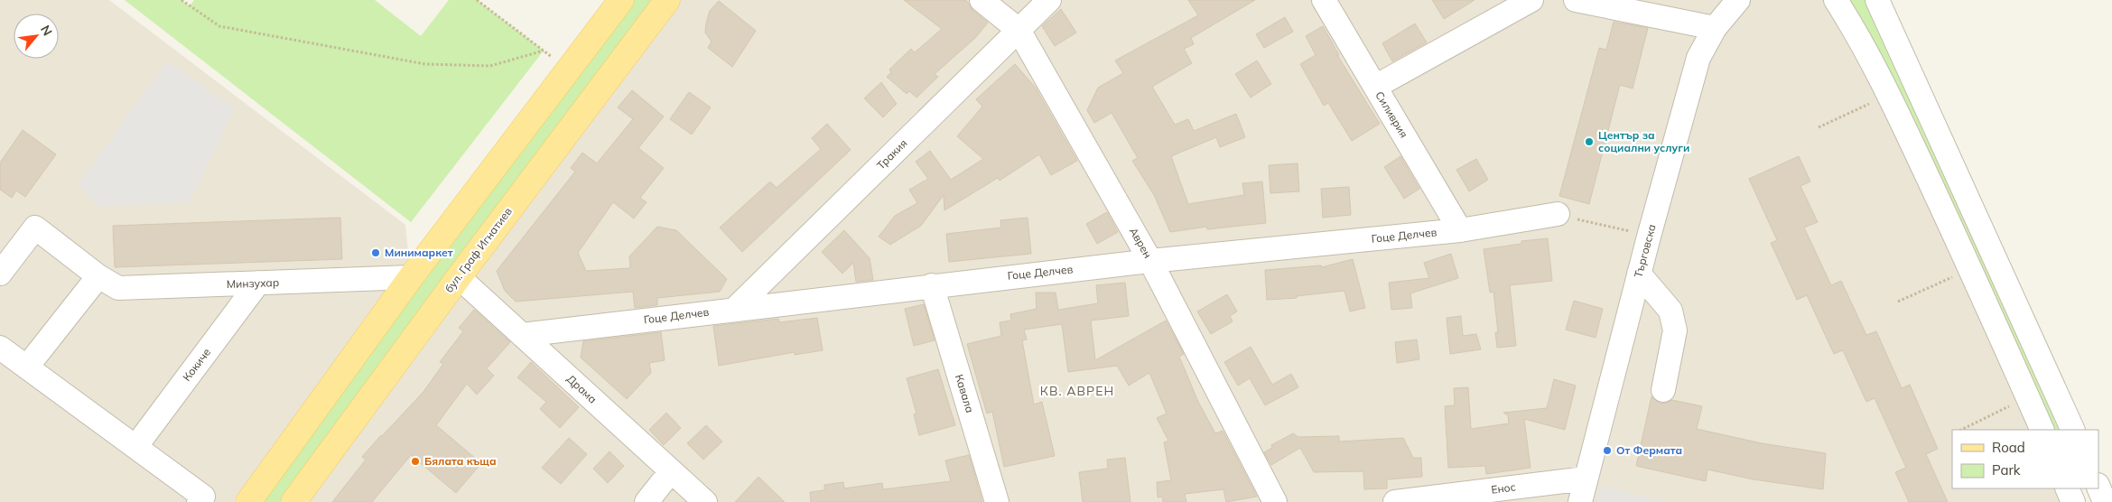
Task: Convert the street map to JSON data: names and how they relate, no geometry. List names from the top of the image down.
{
  "streets": {
    "main road": ["бул. Граф Игнатиев"],
    "street": [
      "Силиврия",
      "Тракия",
      "Гоце Делчев",
      "Аврен",
      "Търговска",
      "Минзухар",
      "Кокиче",
      "Драма",
      "Кавала",
      "Енос"
    ]
  },
  "crossings": [
    ["Силиврия", "Гоце Делчев"],
    ["Тракия", "Гоце Делчев"],
    ["Тракия", "Аврен"],
    ["Гоце Делчев", "Аврен"],
    ["Гоце Делчев", "Драма"],
    ["Гоце Делчев", "Кавала"],
    ["бул. Граф Игнатиев", "Драма"],
    ["Търговска", "Енос"],
    ["Минзухар", "Кокиче"]
  ],
  "districts": ["КВ. АВРЕН"],
  "places": [
    "Център за социални услуги",
    "Минимаркет",
    "От Фермата",
    "Бялата къща"
  ],
  "legend": ["Road", "Park"],
  "north": "top right"
}
